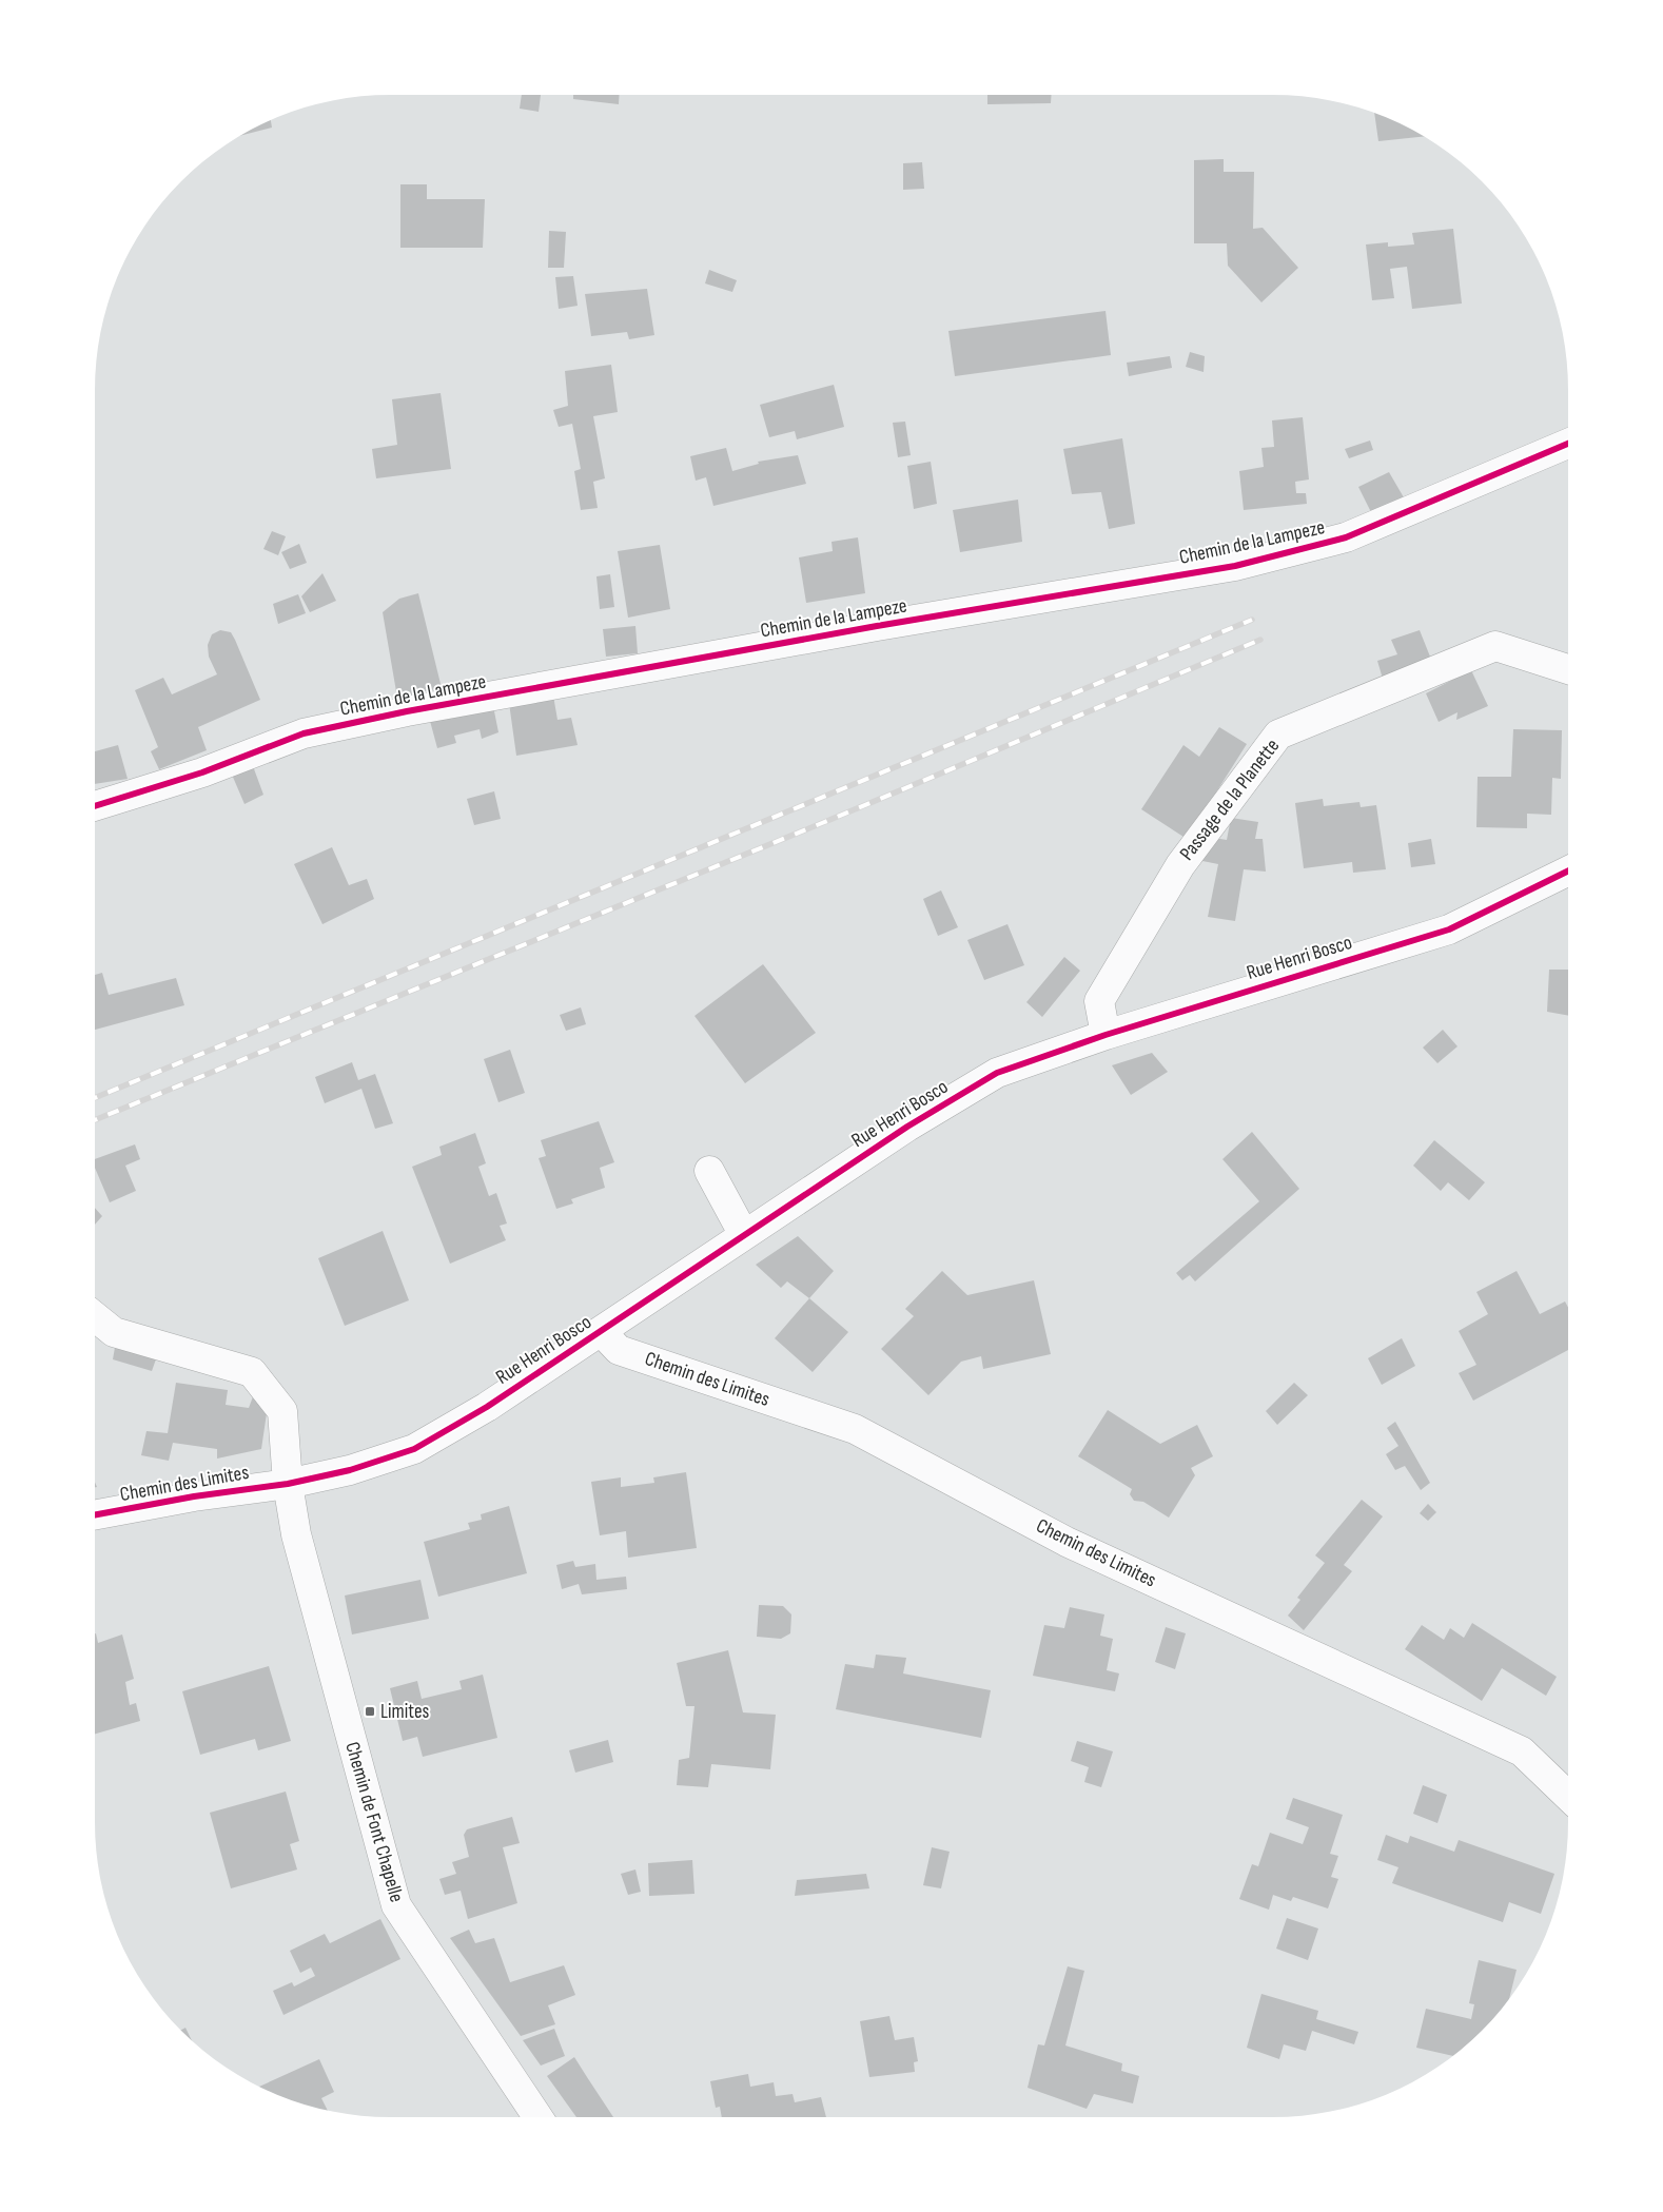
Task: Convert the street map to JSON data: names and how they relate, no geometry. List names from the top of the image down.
{
  "streets": {
    "street": [
      "Chemin de la Lampeze",
      "Passage de la Planette",
      "Rue Henri Bosco",
      "Chemin des Limites",
      "Chemin de Font Chapelle"
    ]
  },
  "crossings": [
    ["Passage de la Planette", "Rue Henri Bosco"],
    ["Rue Henri Bosco", "Chemin des Limites"],
    ["Rue Henri Bosco", "Chemin de Font Chapelle"],
    ["Chemin des Limites", "Chemin de Font Chapelle"]
  ],
  "places": {
    "transit": ["Limites"]
  }
}
